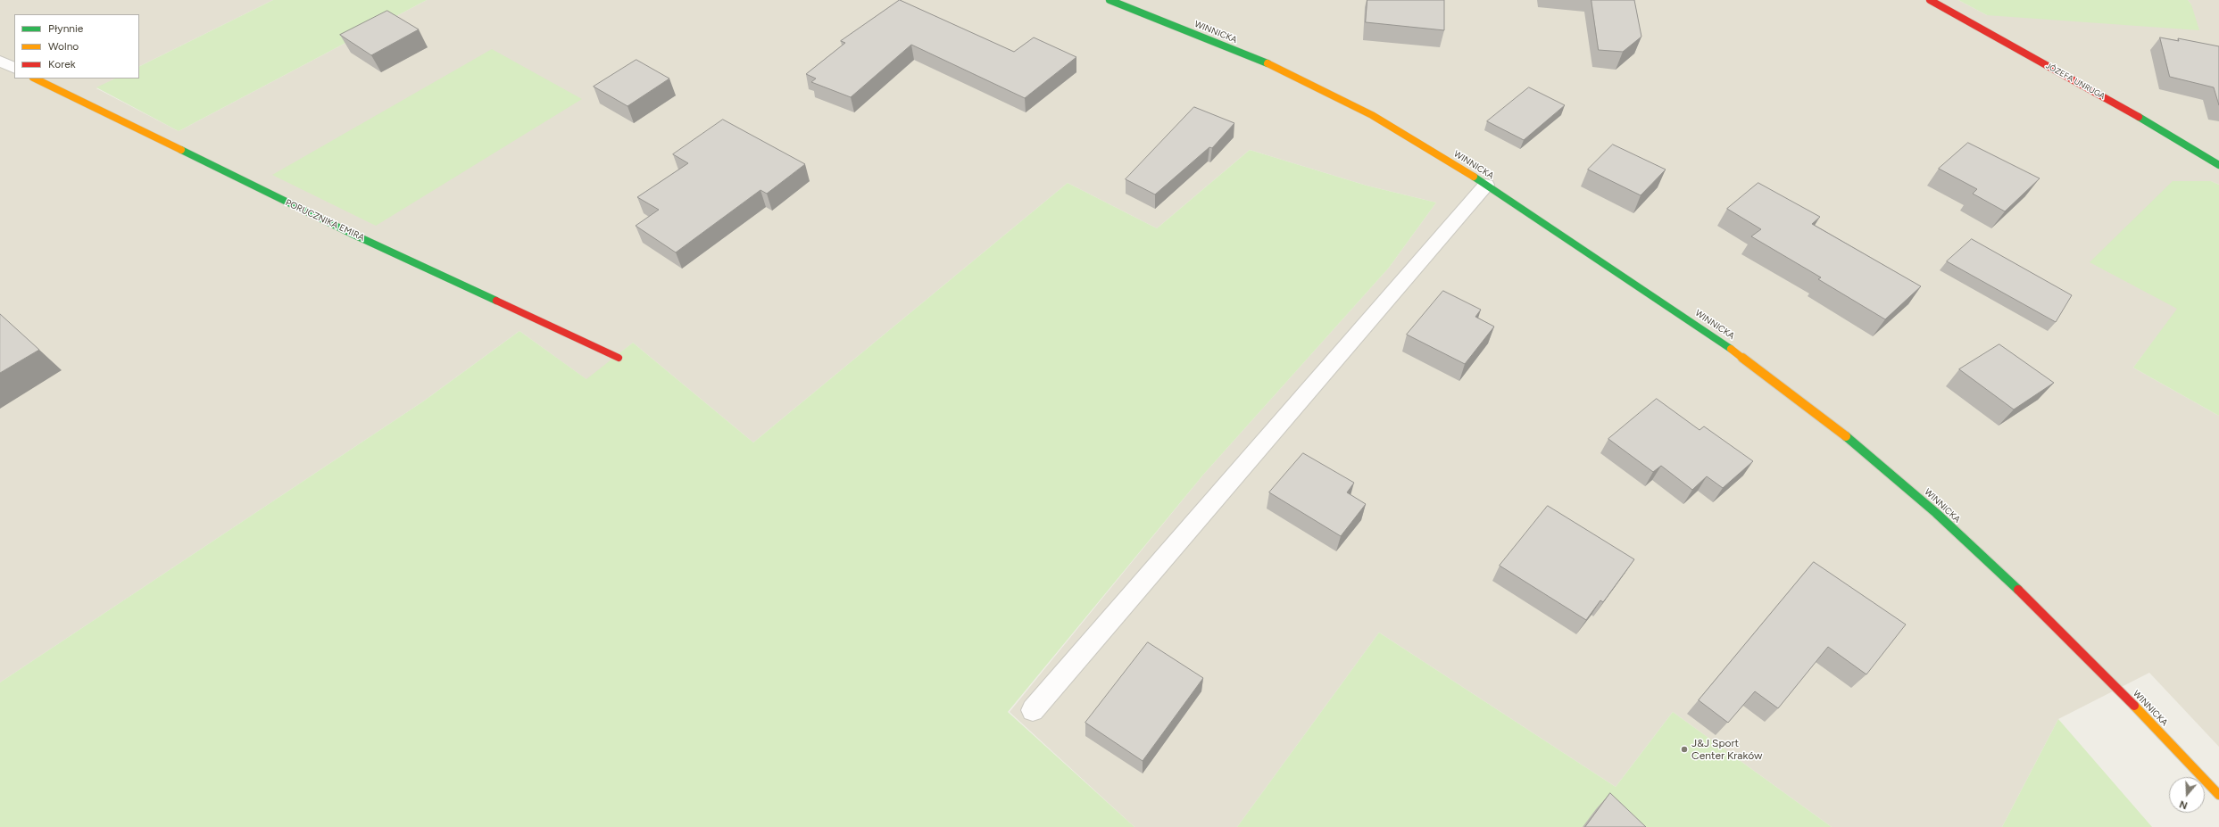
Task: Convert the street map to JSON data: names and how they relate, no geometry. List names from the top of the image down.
{
  "streets": {
    "street": ["WINNICKA", "JÓZEFA UNRUGA", "PORUCZNIKA EMIRA"]
  },
  "places": ["J&J Sport Center Kraków"],
  "legend": ["Płynnie", "Wolno", "Korek"],
  "north": "bottom"
}
